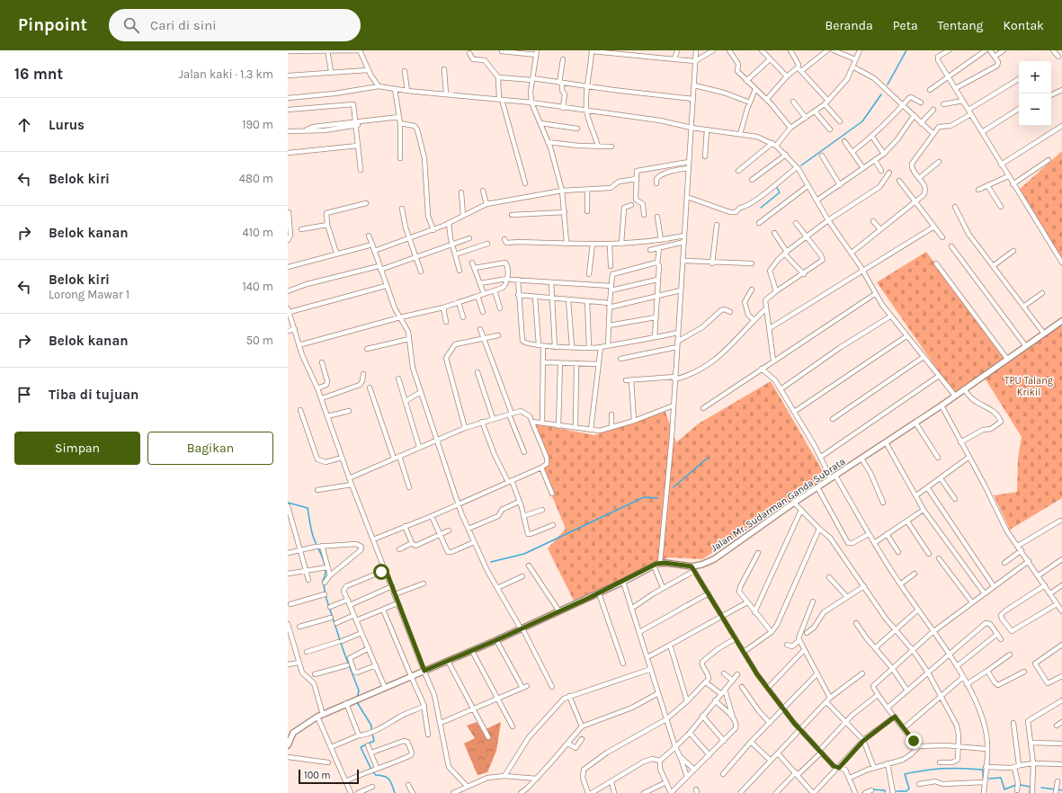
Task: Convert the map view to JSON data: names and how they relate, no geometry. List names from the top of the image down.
{
  "streets": {
    "street": ["Jalan Mr. Sudarman Ganda Subrata"]
  },
  "parks": ["TPU Talang Krikil"],
  "scale_bar": "100 m",
  "page": {
    "header": "Pinpoint",
    "search": "Cari di sini",
    "nav": [
      "Beranda",
      "Peta",
      "Tentang",
      "Kontak"
    ],
    "heading": ["16 mnt", "Jalan kaki · 1.3 km"],
    "map_buttons": ["+", "−"],
    "list": [
      ["Lurus", "190 m"],
      ["Belok kiri", "480 m"],
      ["Belok kanan", "410 m"],
      ["Belok kiri", "Lorong Mawar 1", "140 m"],
      ["Belok kanan", "50 m"],
      "Tiba di tujuan"
    ],
    "buttons": ["Simpan", "Bagikan"],
    "scale": "100 m"
  }
}
